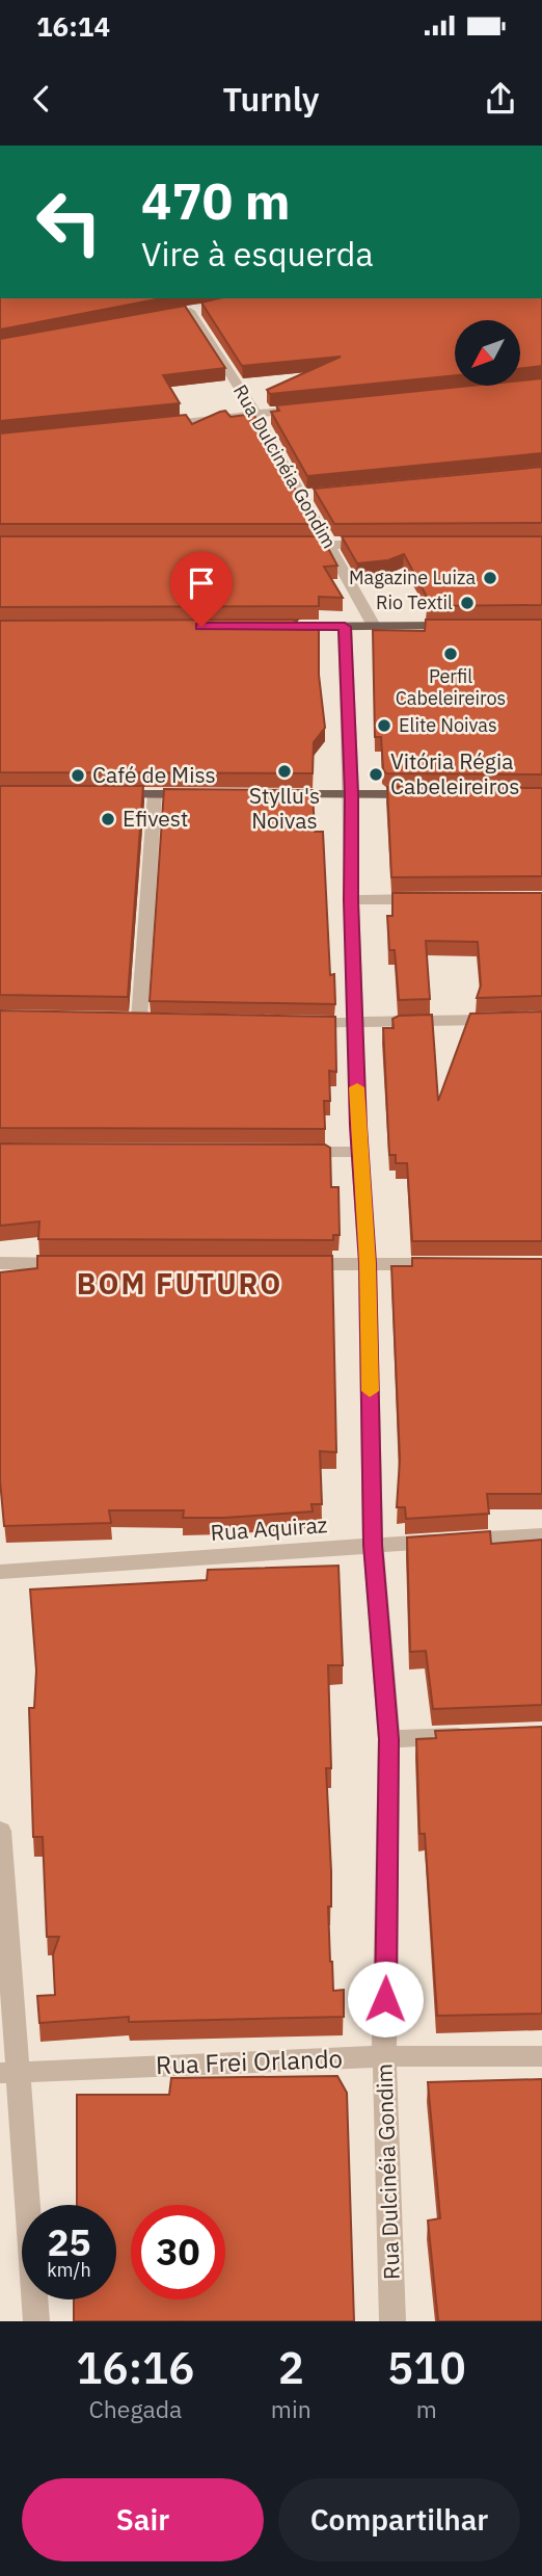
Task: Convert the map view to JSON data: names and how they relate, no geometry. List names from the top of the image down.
{
  "streets": {
    "street": ["Rua Dulcinéia Gondim", "Rua Aquiraz", "Rua Frei Orlando"]
  },
  "crossings": [
    ["Rua Dulcinéia Gondim", "Rua Aquiraz"],
    ["Rua Dulcinéia Gondim", "Rua Frei Orlando"]
  ],
  "districts": ["BOM FUTURO"],
  "places": [
    "Magazine Luiza",
    "Rio Textil",
    "Perfil Cabeleireiros",
    "Elite Noivas",
    "Styllu's Noivas",
    "Vitória Régia Cabeleireiros",
    "Café de Miss",
    "Efivest"
  ],
  "north": "bottom left",
  "page": {
    "status": "16:14",
    "header": "Turnly",
    "turn": ["470 m", "Vire à esquerda"],
    "speed": "25 km/h",
    "limit": "30",
    "eta": [
      "16:16",
      "Chegada",
      "2",
      "min",
      "510",
      "m"
    ],
    "buttons": ["Sair", "Compartilhar"]
  }
}
